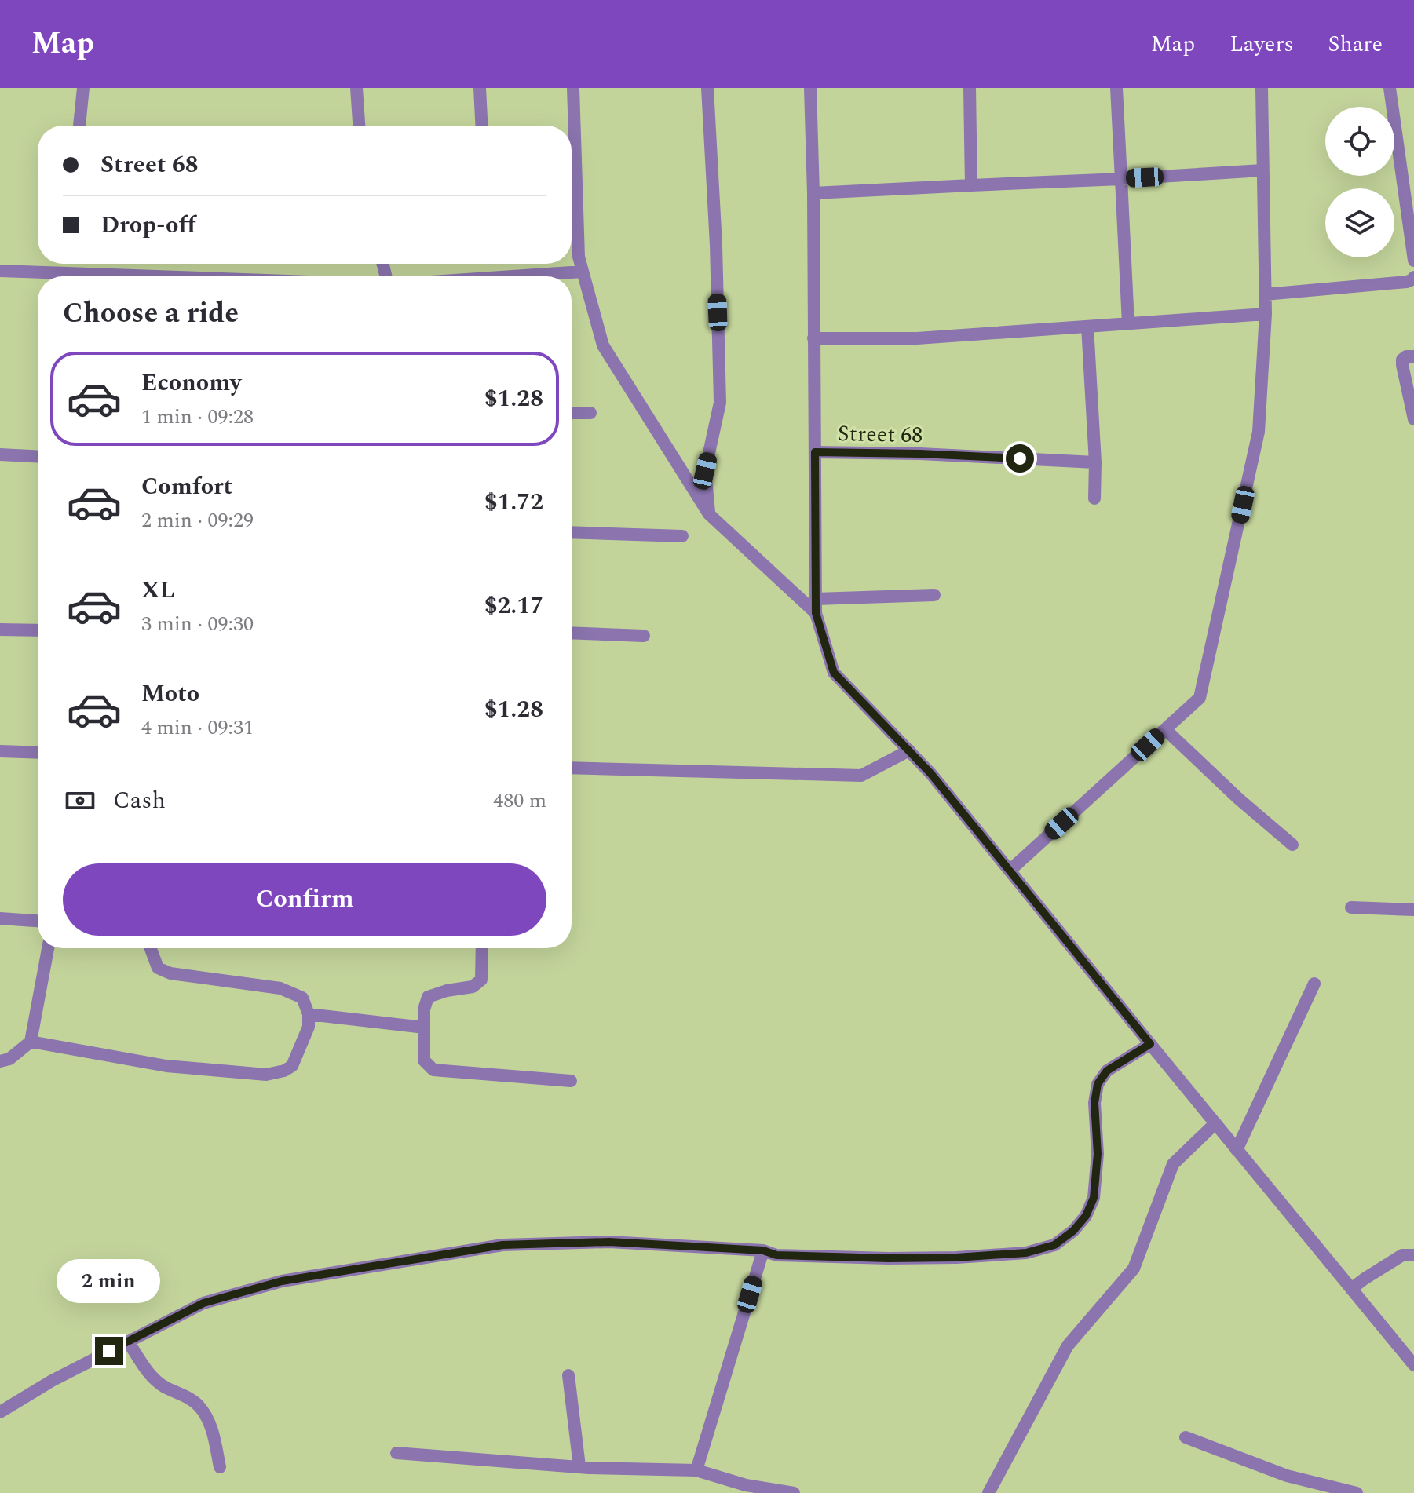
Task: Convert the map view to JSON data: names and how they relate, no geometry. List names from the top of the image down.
{
  "streets": {
    "street": ["Street 68"]
  },
  "page": {
    "header": "Map",
    "nav": ["Map", "Layers", "Share"],
    "banner": ["Street 68", "Drop-off"],
    "heading": "Choose a ride",
    "list": [
      {
        "name": "Economy",
        "note": "1 min · 09:28",
        "value": "$1.28"
      },
      {
        "name": "Comfort",
        "note": "2 min · 09:29",
        "value": "$1.72"
      },
      {
        "name": "XL",
        "note": "3 min · 09:30",
        "value": "$2.17"
      },
      {
        "name": "Moto",
        "note": "4 min · 09:31",
        "value": "$1.28"
      }
    ],
    "pay": ["Cash", "480 m"],
    "buttons": "Confirm",
    "bubble": "2 min"
  }
}
